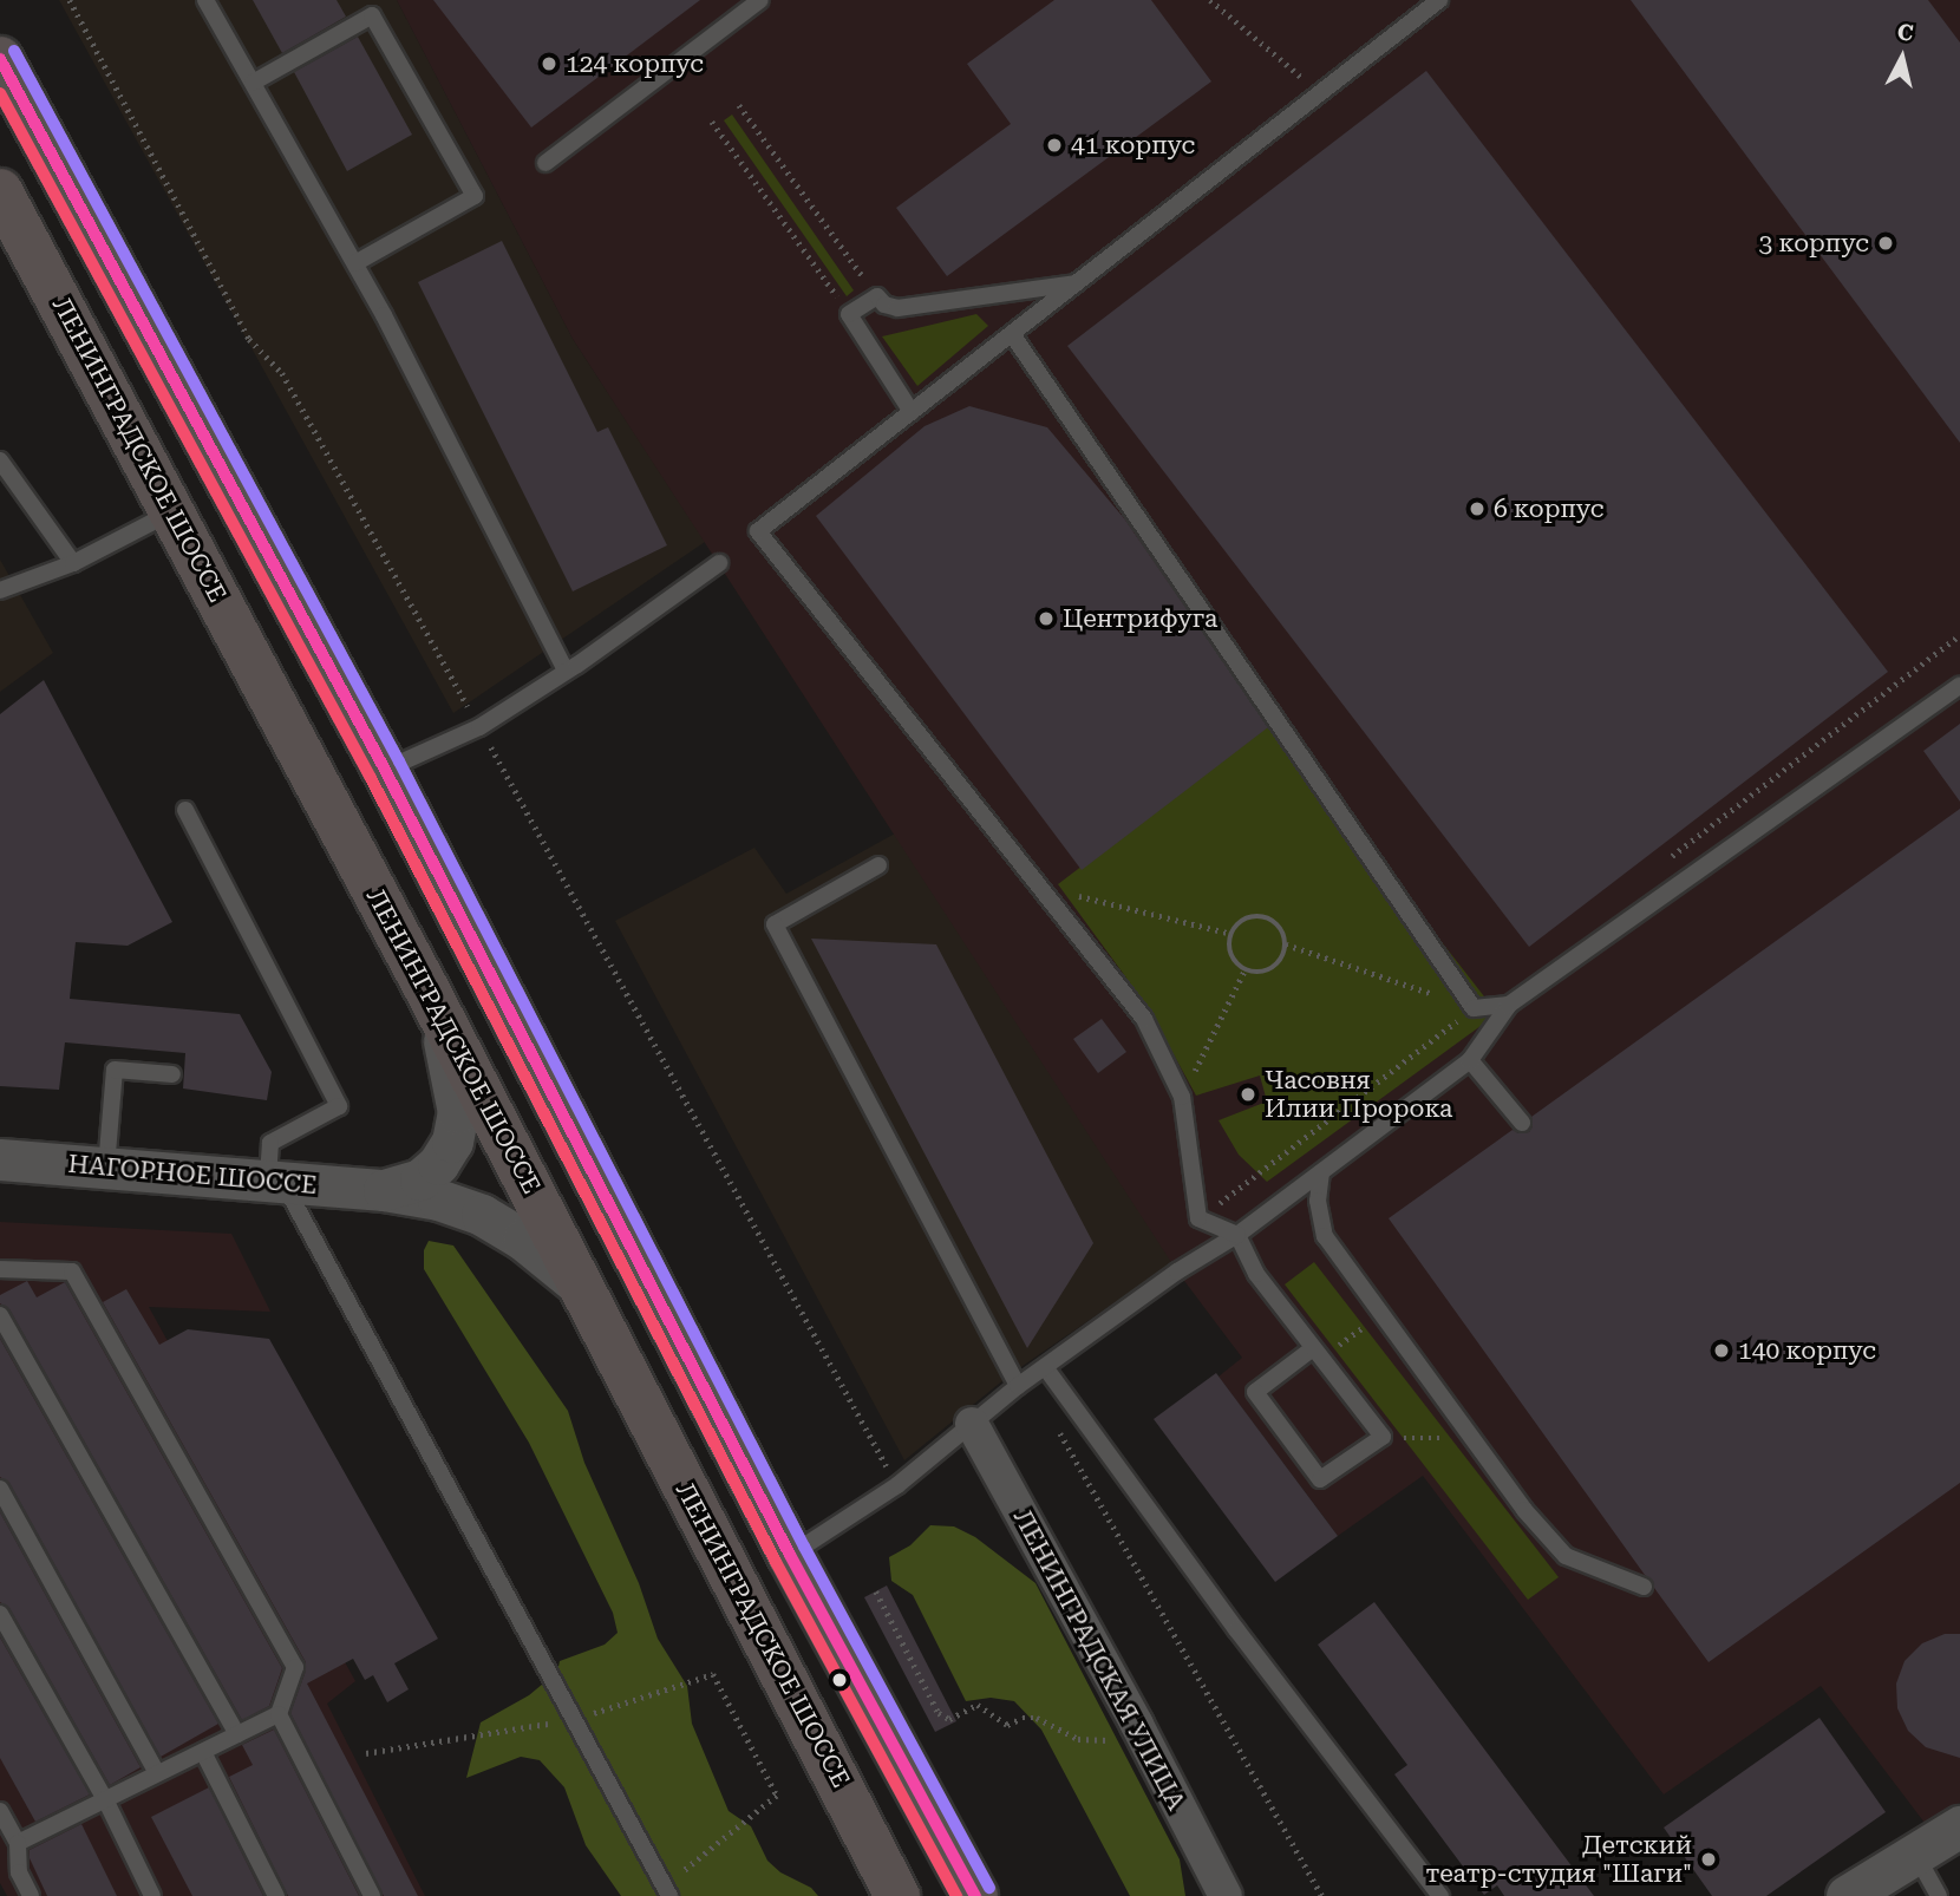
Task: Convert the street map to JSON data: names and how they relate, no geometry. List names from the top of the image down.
{
  "streets": {
    "highway": ["ЛЕНИНГРАДСКОЕ ШОССЕ"],
    "street": ["НАГОРНОЕ ШОССЕ", "ЛЕНИНГРАДСКАЯ УЛИЦА"]
  },
  "crossings": [
    ["ЛЕНИНГРАДСКОЕ ШОССЕ", "НАГОРНОЕ ШОССЕ"]
  ],
  "places": [
    "124 корпус",
    "41 корпус",
    "3 корпус",
    "6 корпус",
    "Центрифуга",
    "Часовня Илии Пророка",
    "140 корпус",
    "Детский театр-студия \"Шаги\""
  ],
  "north": "top"
}
